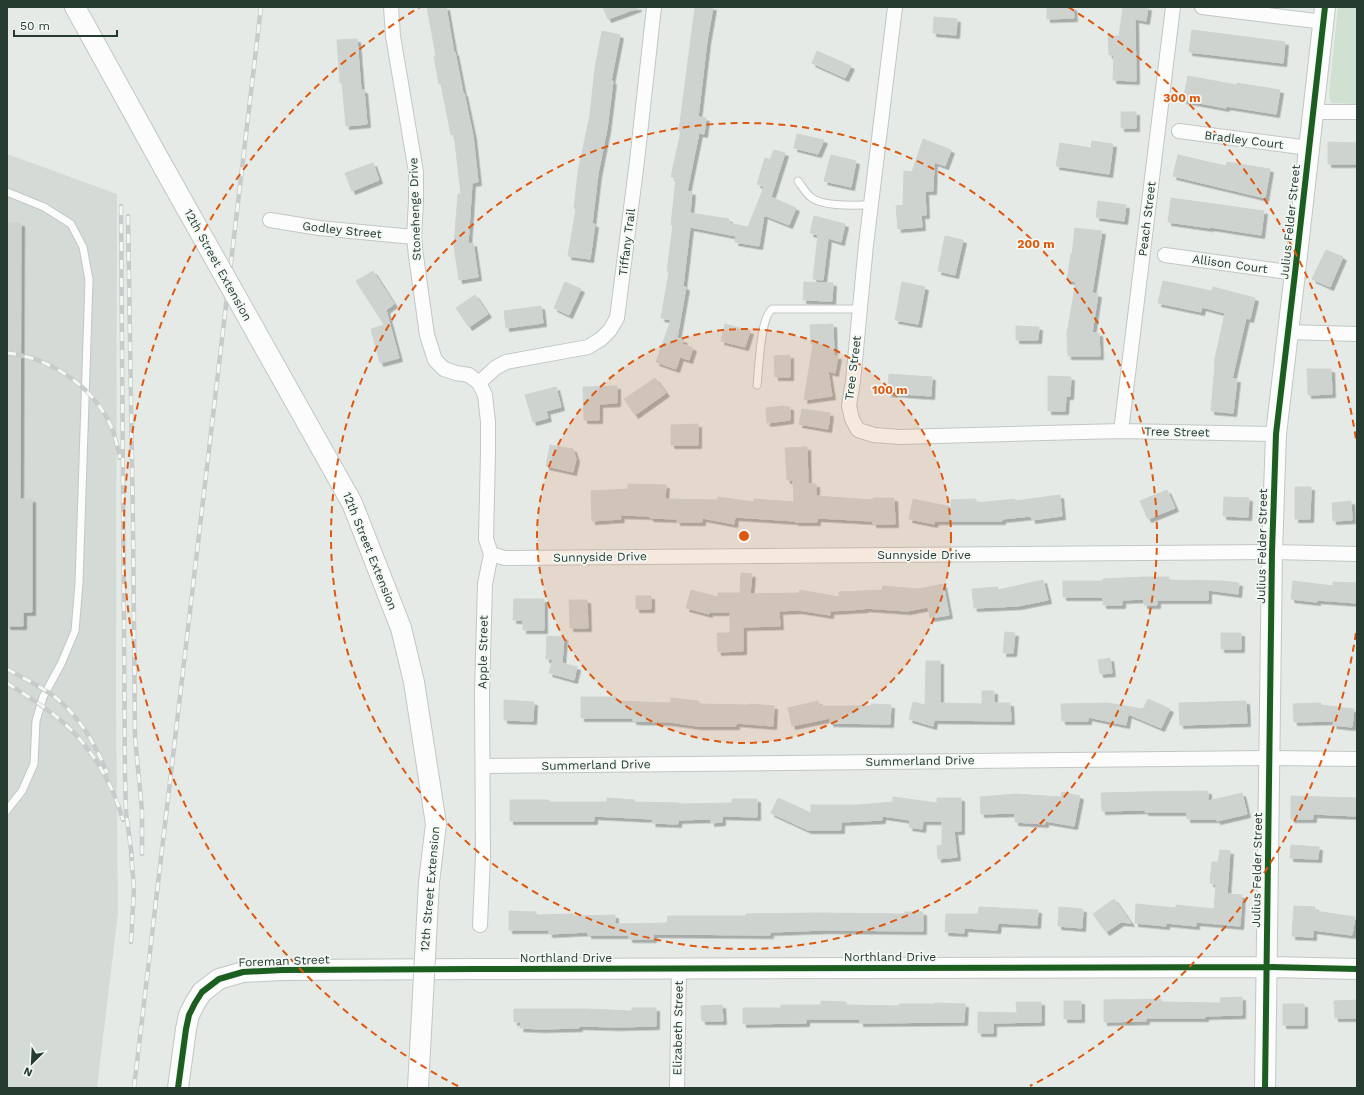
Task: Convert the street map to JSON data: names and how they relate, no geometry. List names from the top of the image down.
{
  "streets": {
    "street": [
      "Bradley Court",
      "Stonehenge Drive",
      "Peach Street",
      "Julius Felder Street",
      "Godley Street",
      "Tiffany Trail",
      "Allison Court",
      "12th Street Extension",
      "Tree Street",
      "Sunnyside Drive",
      "Apple Street",
      "Summerland Drive",
      "Northland Drive",
      "Foreman Street",
      "Elizabeth Street"
    ]
  },
  "crossings": [
    ["Bradley Court", "Julius Felder Street"],
    ["Stonehenge Drive", "Godley Street"],
    ["Stonehenge Drive", "Tiffany Trail"],
    ["Stonehenge Drive", "Apple Street"],
    ["Peach Street", "Tree Street"],
    ["Julius Felder Street", "Allison Court"],
    ["Julius Felder Street", "Tree Street"],
    ["Julius Felder Street", "Sunnyside Drive"],
    ["Julius Felder Street", "Summerland Drive"],
    ["Julius Felder Street", "Northland Drive"],
    ["Tiffany Trail", "Apple Street"],
    ["12th Street Extension", "Northland Drive"],
    ["12th Street Extension", "Foreman Street"],
    ["Sunnyside Drive", "Apple Street"],
    ["Apple Street", "Summerland Drive"],
    ["Northland Drive", "Foreman Street"],
    ["Northland Drive", "Elizabeth Street"]
  ],
  "scale_bar": "50 m",
  "north": "bottom left",
  "rings": ["300 m", "200 m", "100 m"]
}
